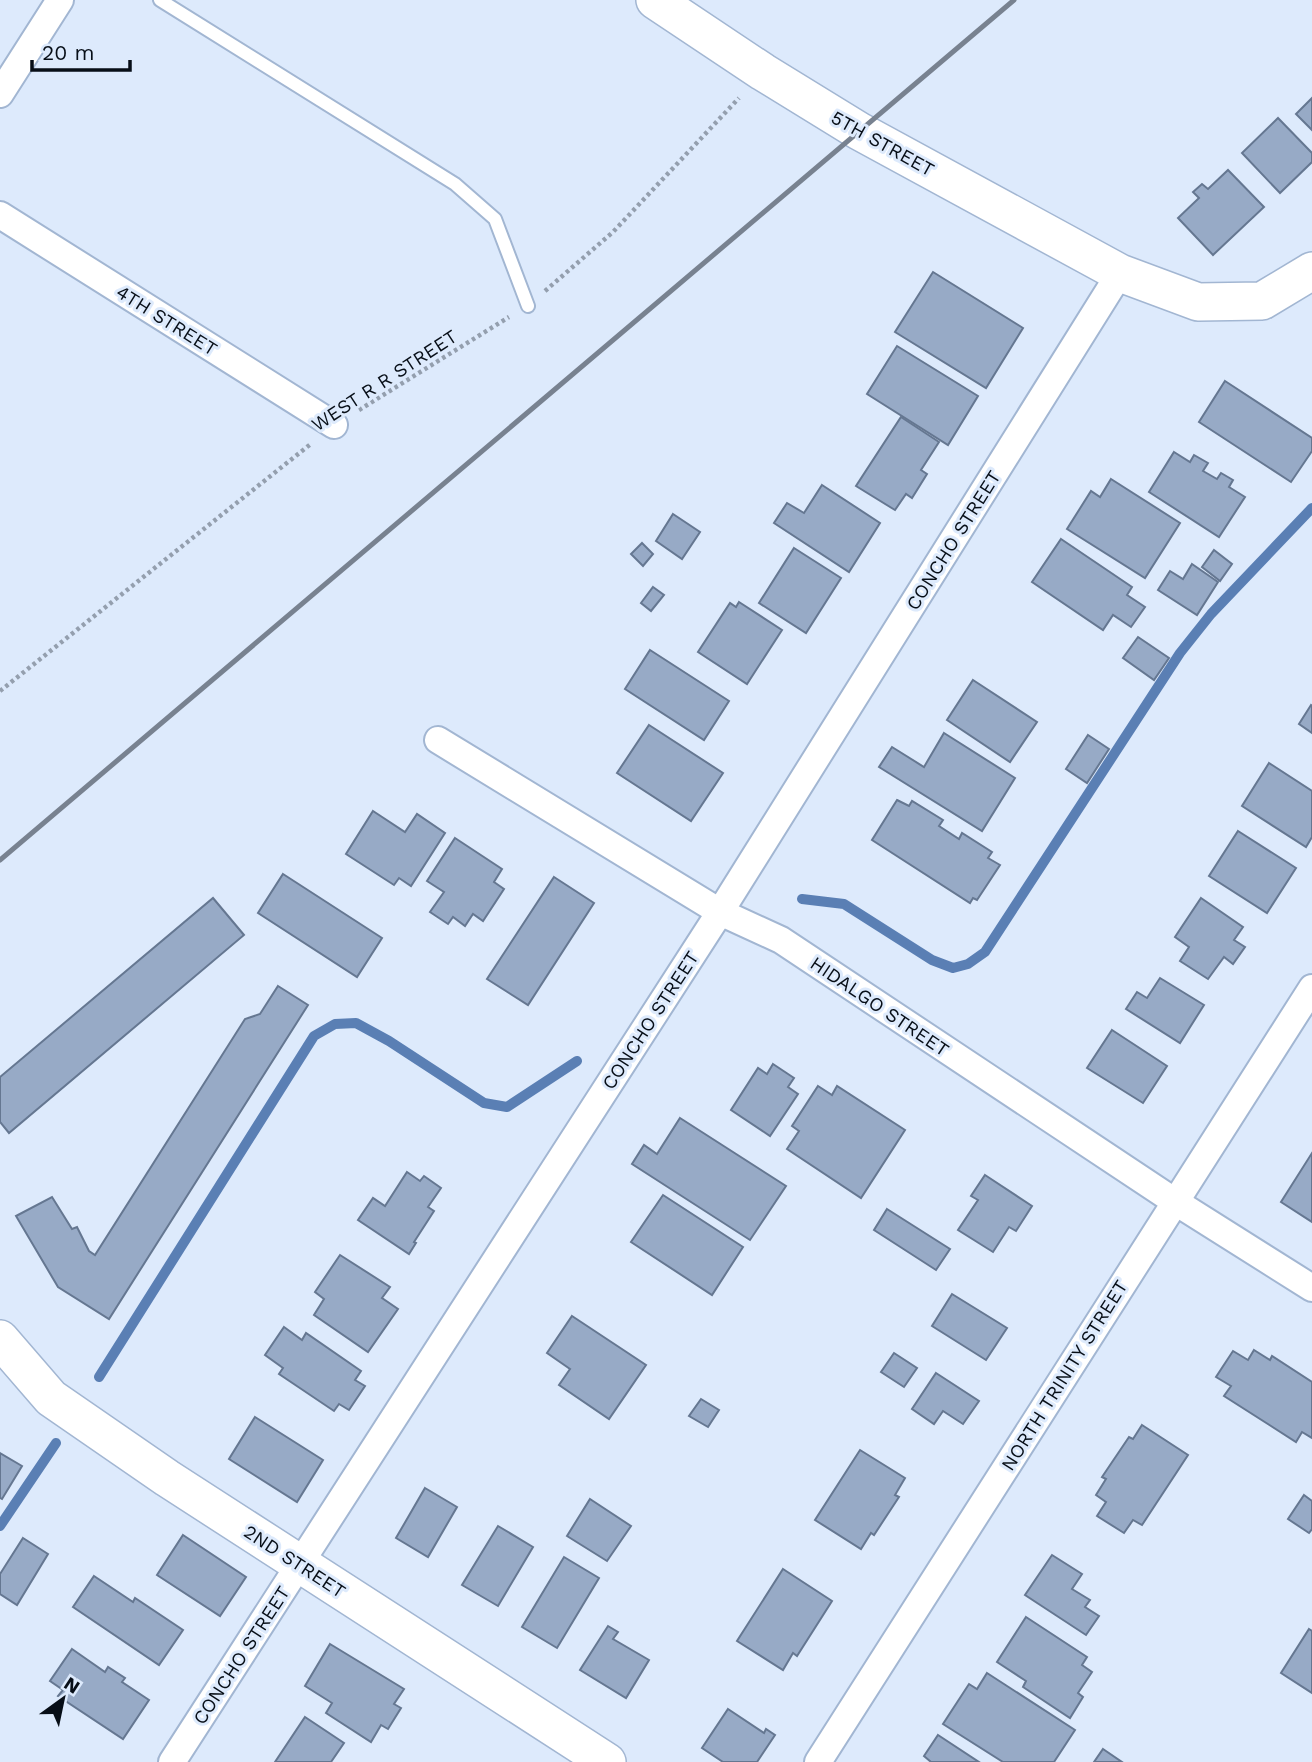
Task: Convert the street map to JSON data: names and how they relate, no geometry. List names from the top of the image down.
{
  "streets": {
    "street": [
      "5TH STREET",
      "4TH STREET",
      "CONCHO STREET",
      "HIDALGO STREET",
      "NORTH TRINITY STREET",
      "2ND STREET"
    ],
    "path": ["WEST R R STREET"]
  },
  "crossings": [
    ["5TH STREET", "WEST R R STREET"],
    ["5TH STREET", "CONCHO STREET"],
    ["4TH STREET", "WEST R R STREET"],
    ["CONCHO STREET", "HIDALGO STREET"],
    ["CONCHO STREET", "2ND STREET"],
    ["HIDALGO STREET", "NORTH TRINITY STREET"]
  ],
  "scale_bar": "20 m",
  "north": "top right"
}
